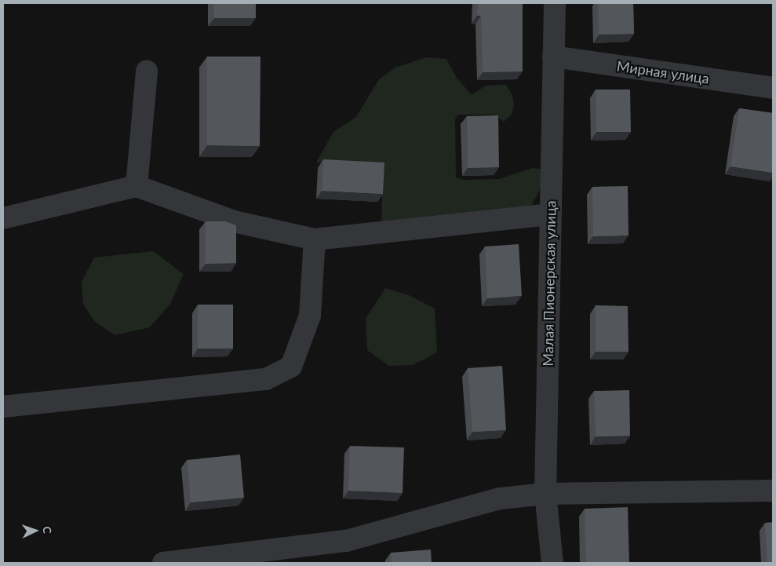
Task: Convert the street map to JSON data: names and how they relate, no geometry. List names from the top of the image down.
{
  "streets": {
    "street": ["Мирная улица", "Малая Пионерская улица"]
  },
  "crossings": [
    ["Мирная улица", "Малая Пионерская улица"]
  ],
  "north": "right"
}
